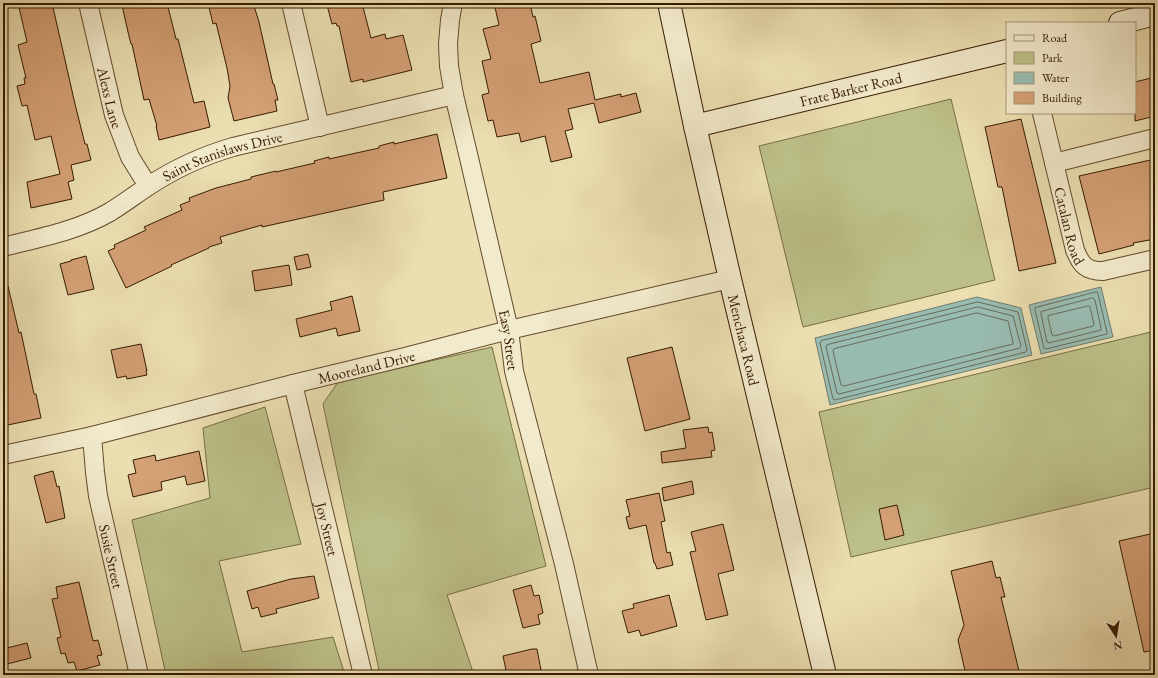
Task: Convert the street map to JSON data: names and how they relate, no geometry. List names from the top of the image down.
{
  "streets": {
    "main road": ["Frate Barker Road", "Menchaca Road"],
    "street": [
      "Alexs Lane",
      "Saint Stanislaws Drive",
      "Catalan Road",
      "Easy Street",
      "Mooreland Drive",
      "Joy Street",
      "Susie Street"
    ]
  },
  "crossings": [
    ["Frate Barker Road", "Menchaca Road"],
    ["Alexs Lane", "Saint Stanislaws Drive"],
    ["Saint Stanislaws Drive", "Easy Street"],
    ["Menchaca Road", "Mooreland Drive"],
    ["Easy Street", "Mooreland Drive"],
    ["Mooreland Drive", "Joy Street"],
    ["Mooreland Drive", "Susie Street"]
  ],
  "legend": [
    "Road",
    "Park",
    "Water",
    "Building"
  ],
  "north": "bottom"
}
